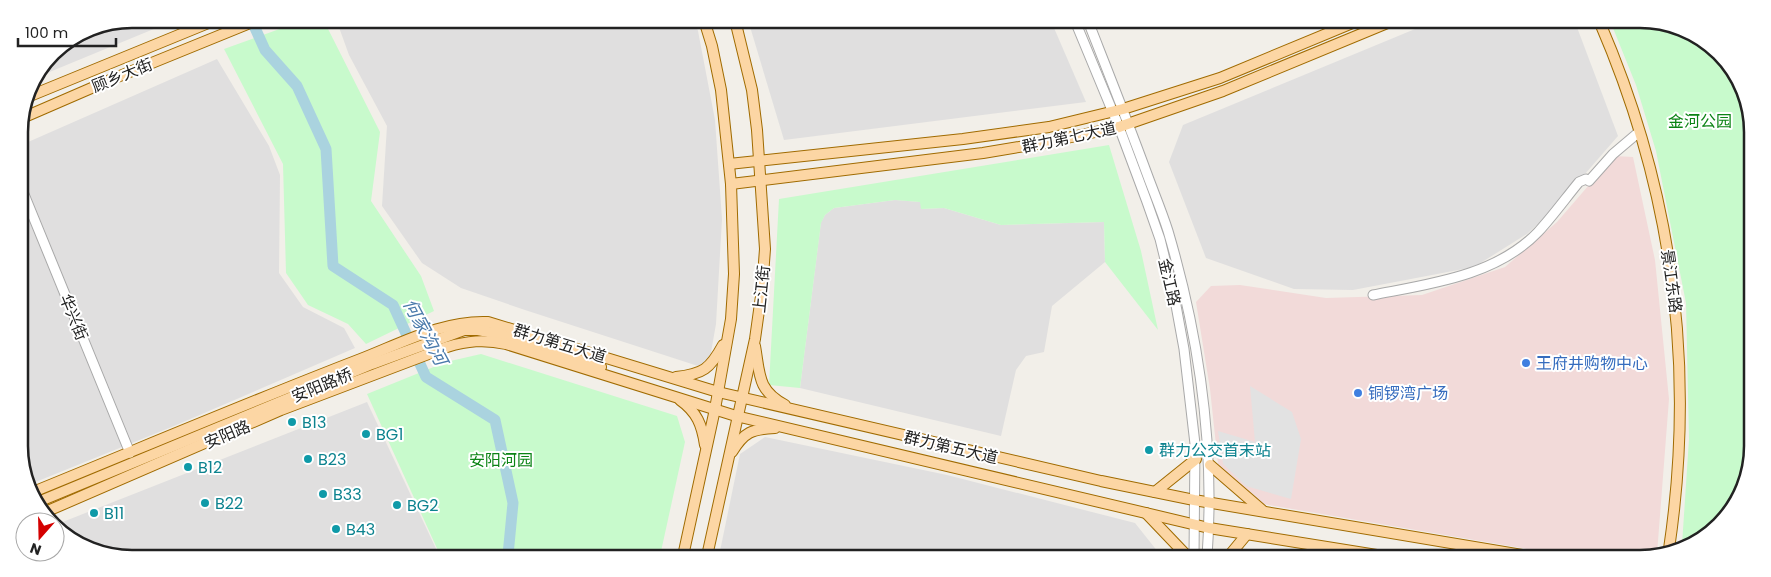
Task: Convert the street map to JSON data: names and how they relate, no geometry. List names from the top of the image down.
{
  "streets": {
    "main road": [
      "顾乡大街",
      "群力第七大道",
      "景江东路",
      "上江街",
      "群力第五大道",
      "安阳路桥",
      "安阳路"
    ],
    "street": ["金江路", "华兴街"]
  },
  "crossings": [
    ["群力第七大道", "金江路"],
    ["群力第七大道", "上江街"],
    ["金江路", "群力第五大道"],
    ["上江街", "群力第五大道"],
    ["华兴街", "安阳路"],
    ["群力第五大道", "安阳路桥"],
    ["群力第五大道", "安阳路"]
  ],
  "water": ["何家沟河"],
  "parks": ["金河公园", "安阳河园"],
  "places": [
    "王府井购物中心",
    "铜锣湾广场",
    "B13",
    "BG1",
    "群力公交首末站",
    "B23",
    "B12",
    "B33",
    "B22",
    "BG2",
    "B11",
    "B43"
  ],
  "scale_bar": "100 m",
  "north": "bottom"
}
